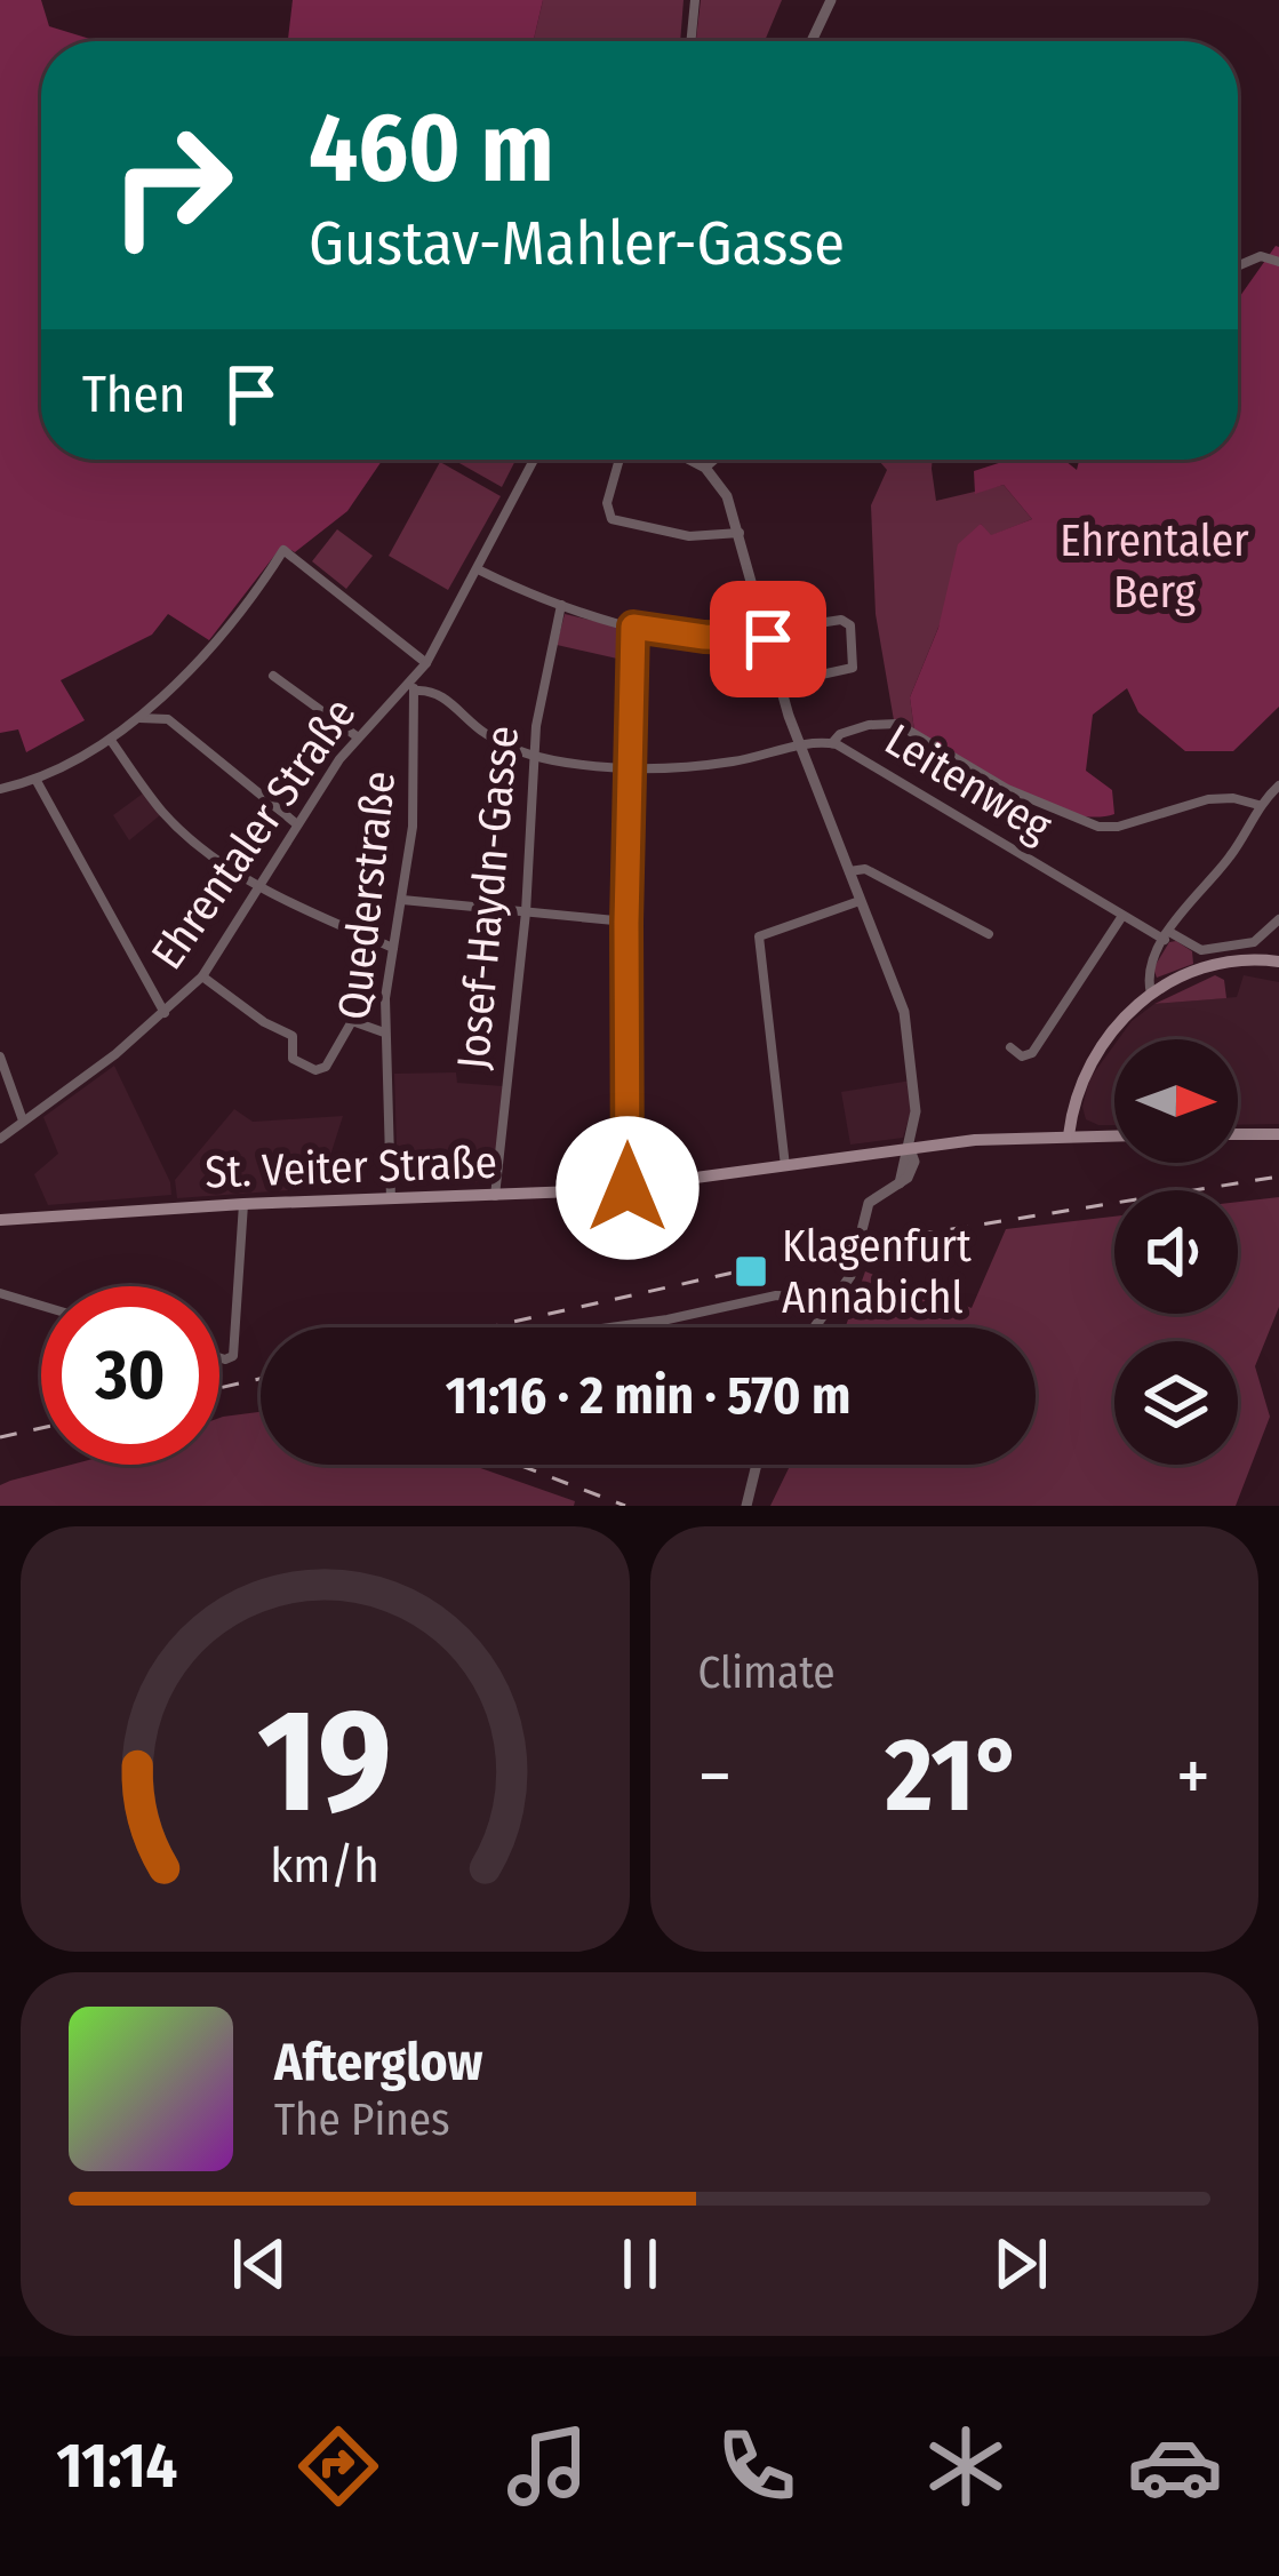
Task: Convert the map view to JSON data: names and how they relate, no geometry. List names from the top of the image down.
{
  "streets": {
    "main road": ["St. Veiter Straße"],
    "street": [
      "Leitenweg",
      "Ehrentaler Straße",
      "Quederstraße",
      "Josef-Haydn-Gasse"
    ]
  },
  "crossings": [
    ["Leitenweg", "Ehrentaler Straße"],
    ["Leitenweg", "Quederstraße"],
    ["Leitenweg", "Josef-Haydn-Gasse"],
    ["Ehrentaler Straße", "Quederstraße"],
    ["Quederstraße", "St. Veiter Straße"],
    ["Josef-Haydn-Gasse", "St. Veiter Straße"]
  ],
  "parks": ["Ehrentaler Berg"],
  "places": {
    "transit": ["Klagenfurt Annabichl"]
  },
  "north": "right",
  "page": {
    "turn": ["460 m", "Gustav-Mahler-Gasse"],
    "then": "Then",
    "limit": "30",
    "trip": "11:16 · 2 min · 570 m",
    "tile": "Climate",
    "heat": ["−", "21°", "+"],
    "song": ["Afterglow", "The Pines"],
    "tabs": "11:14",
    "gauge": ["19", "km/h"]
  }
}
